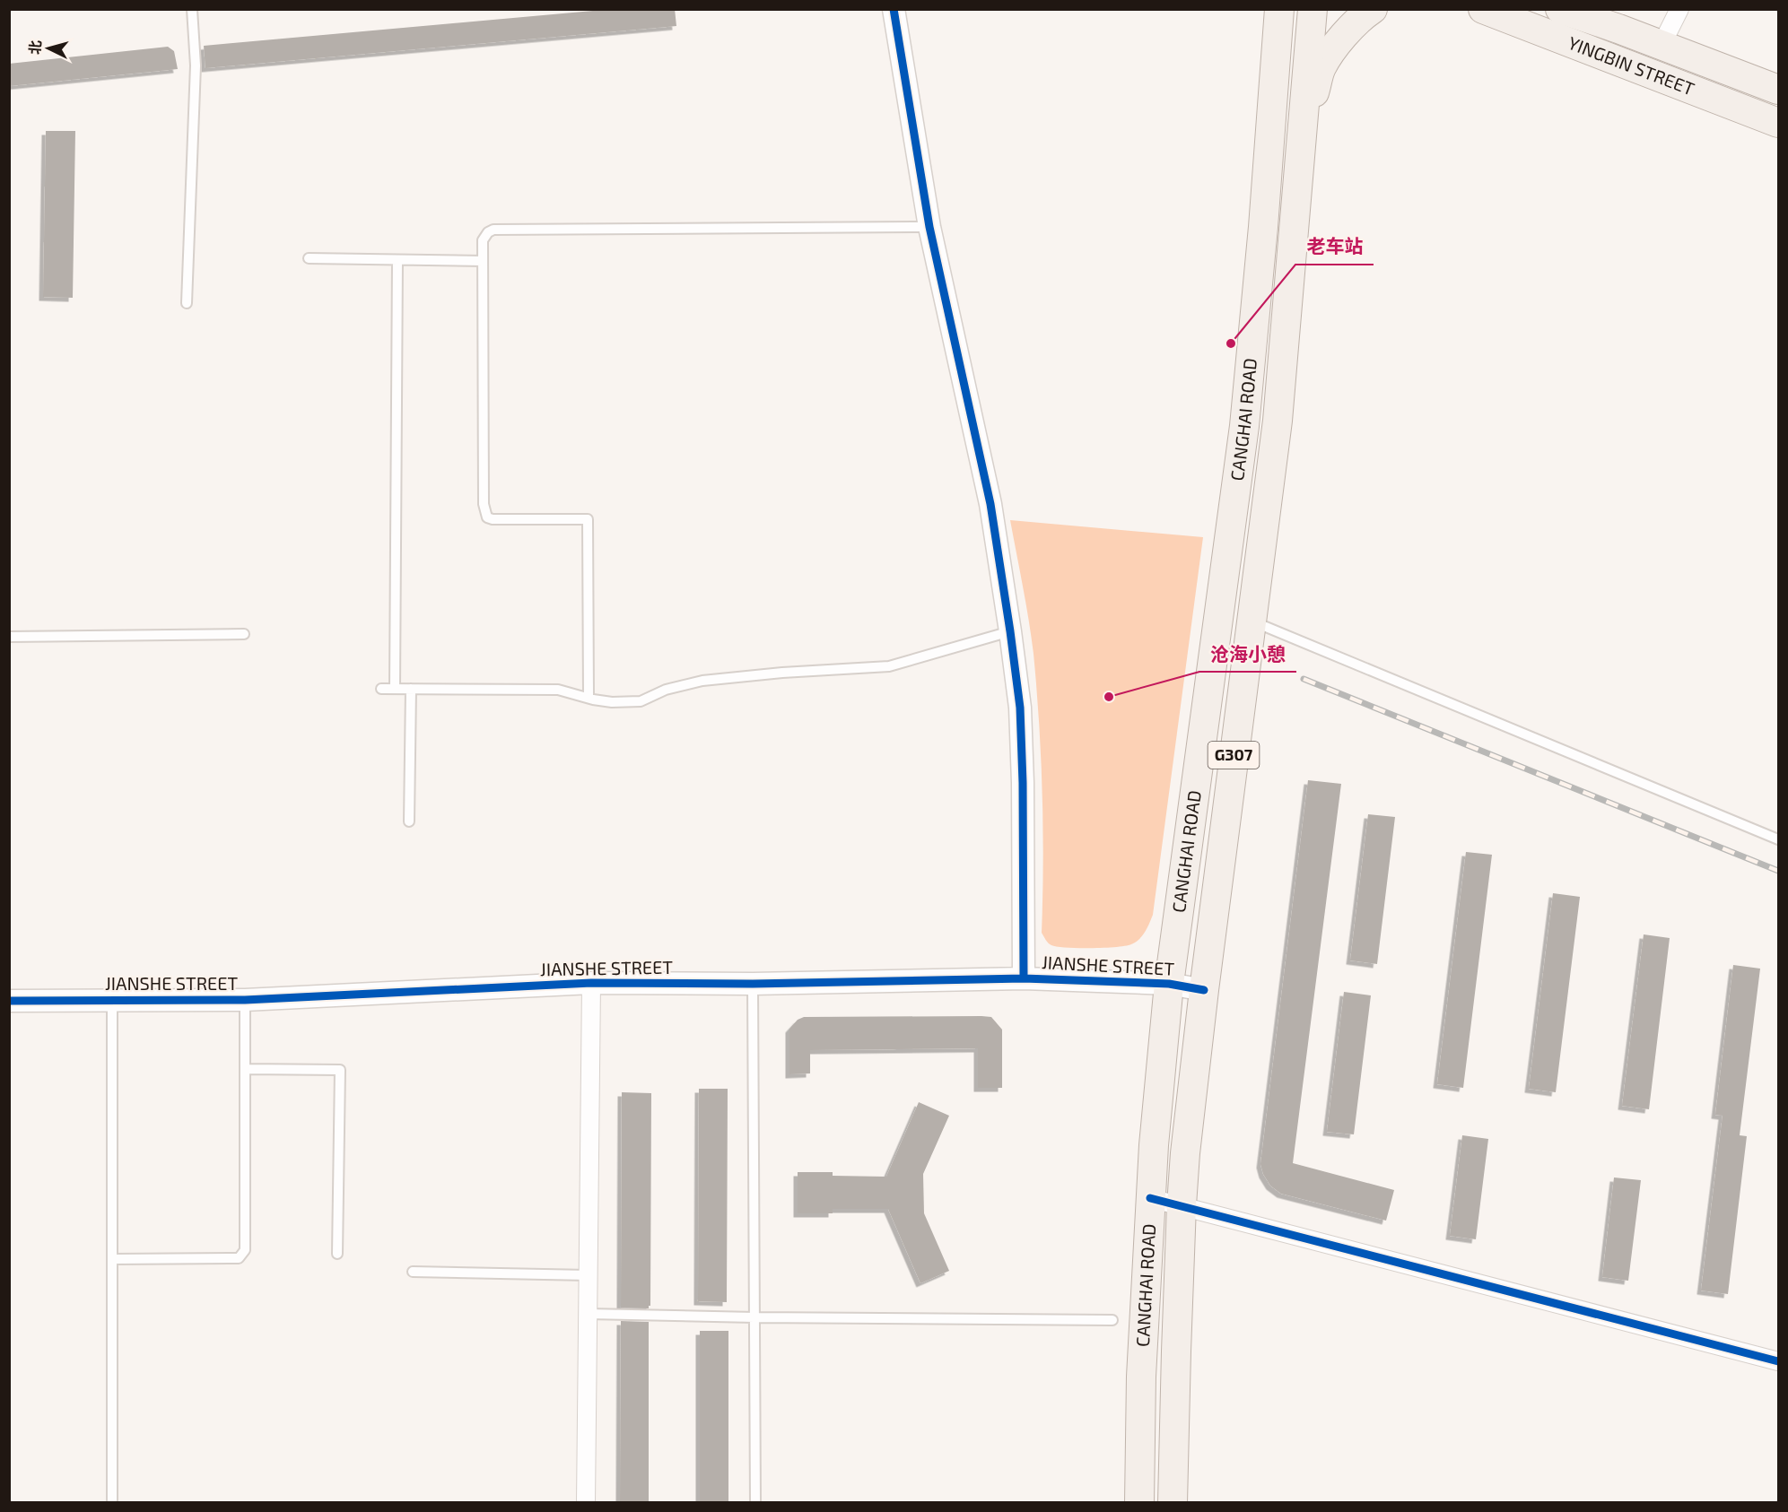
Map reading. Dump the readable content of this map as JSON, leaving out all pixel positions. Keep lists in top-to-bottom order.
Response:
{
  "streets": {
    "main road": ["YINGBIN STREET", "CANGHAI ROAD", "G307"],
    "street": ["JIANSHE STREET"]
  },
  "crossings": [
    ["CANGHAI ROAD", "JIANSHE STREET"]
  ],
  "places": ["老车站", "沧海小憩"],
  "north": "left"
}
